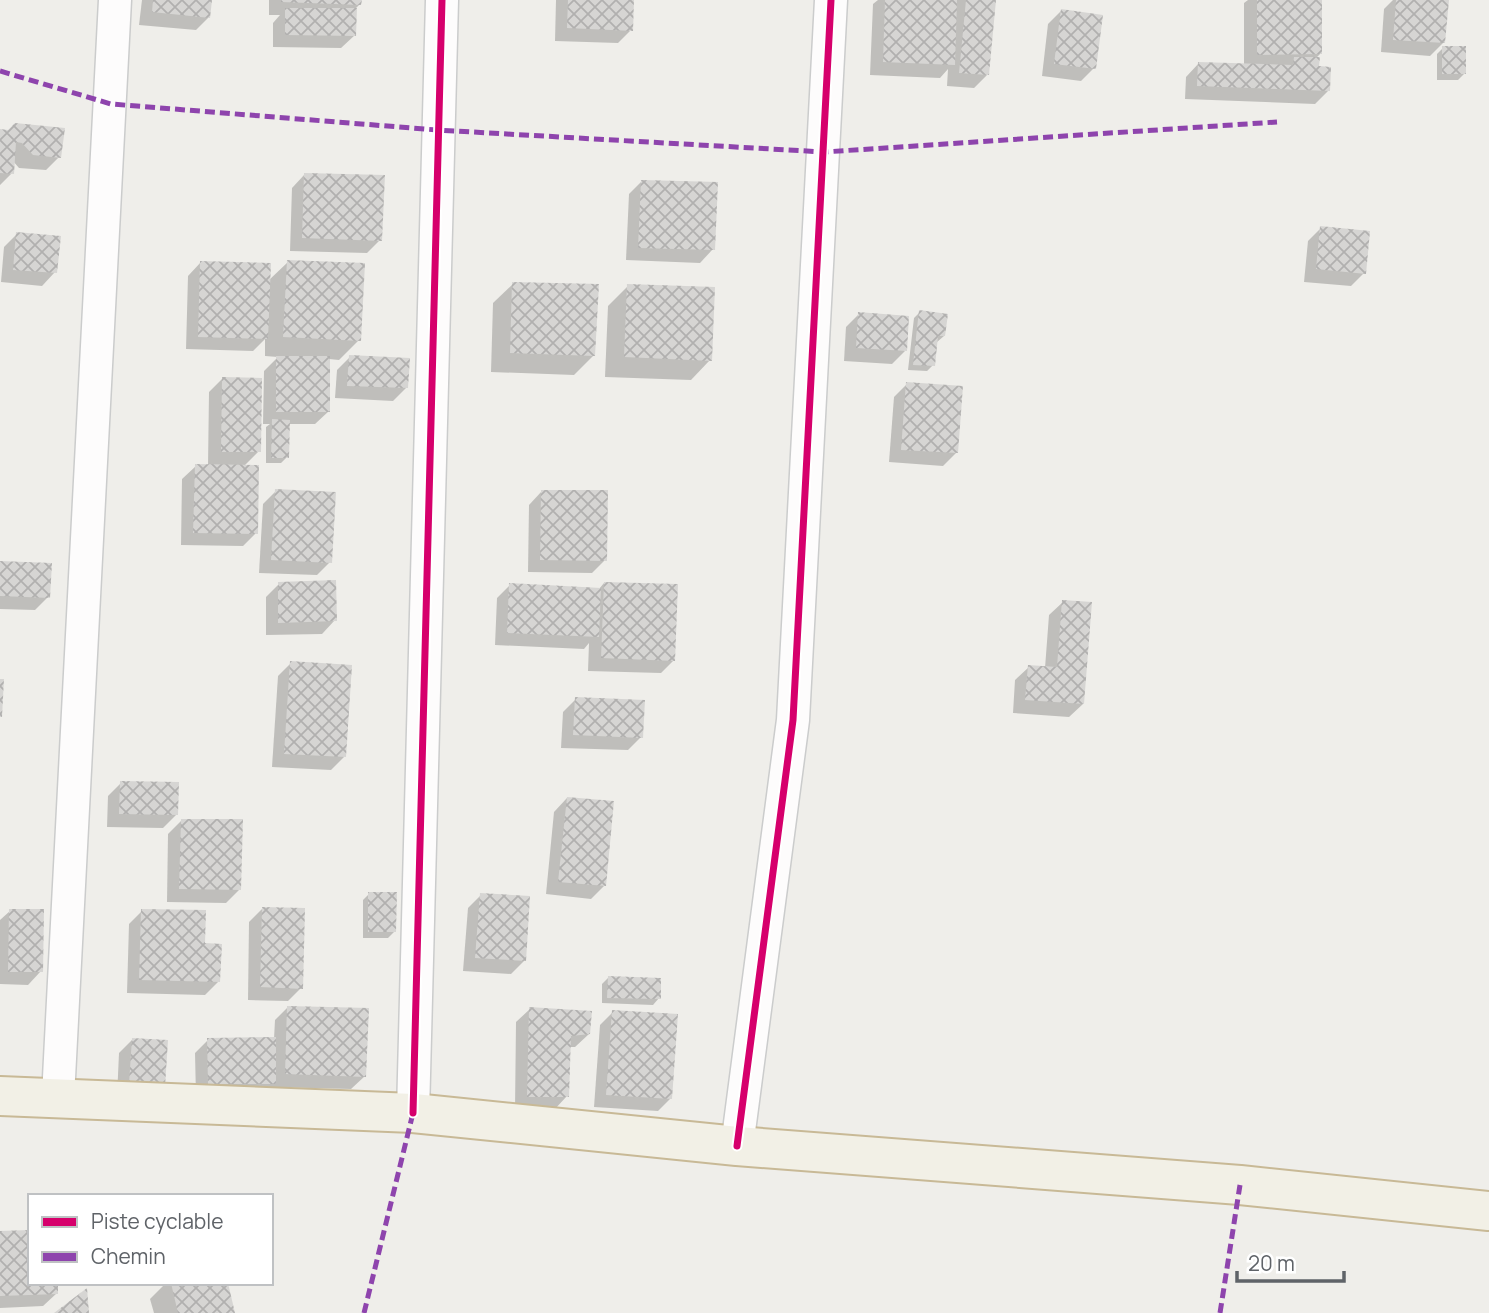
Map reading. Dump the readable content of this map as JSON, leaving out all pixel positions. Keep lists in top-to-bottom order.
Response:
{
  "legend": ["Piste cyclable", "Chemin"],
  "scale_bar": "20 m"
}
